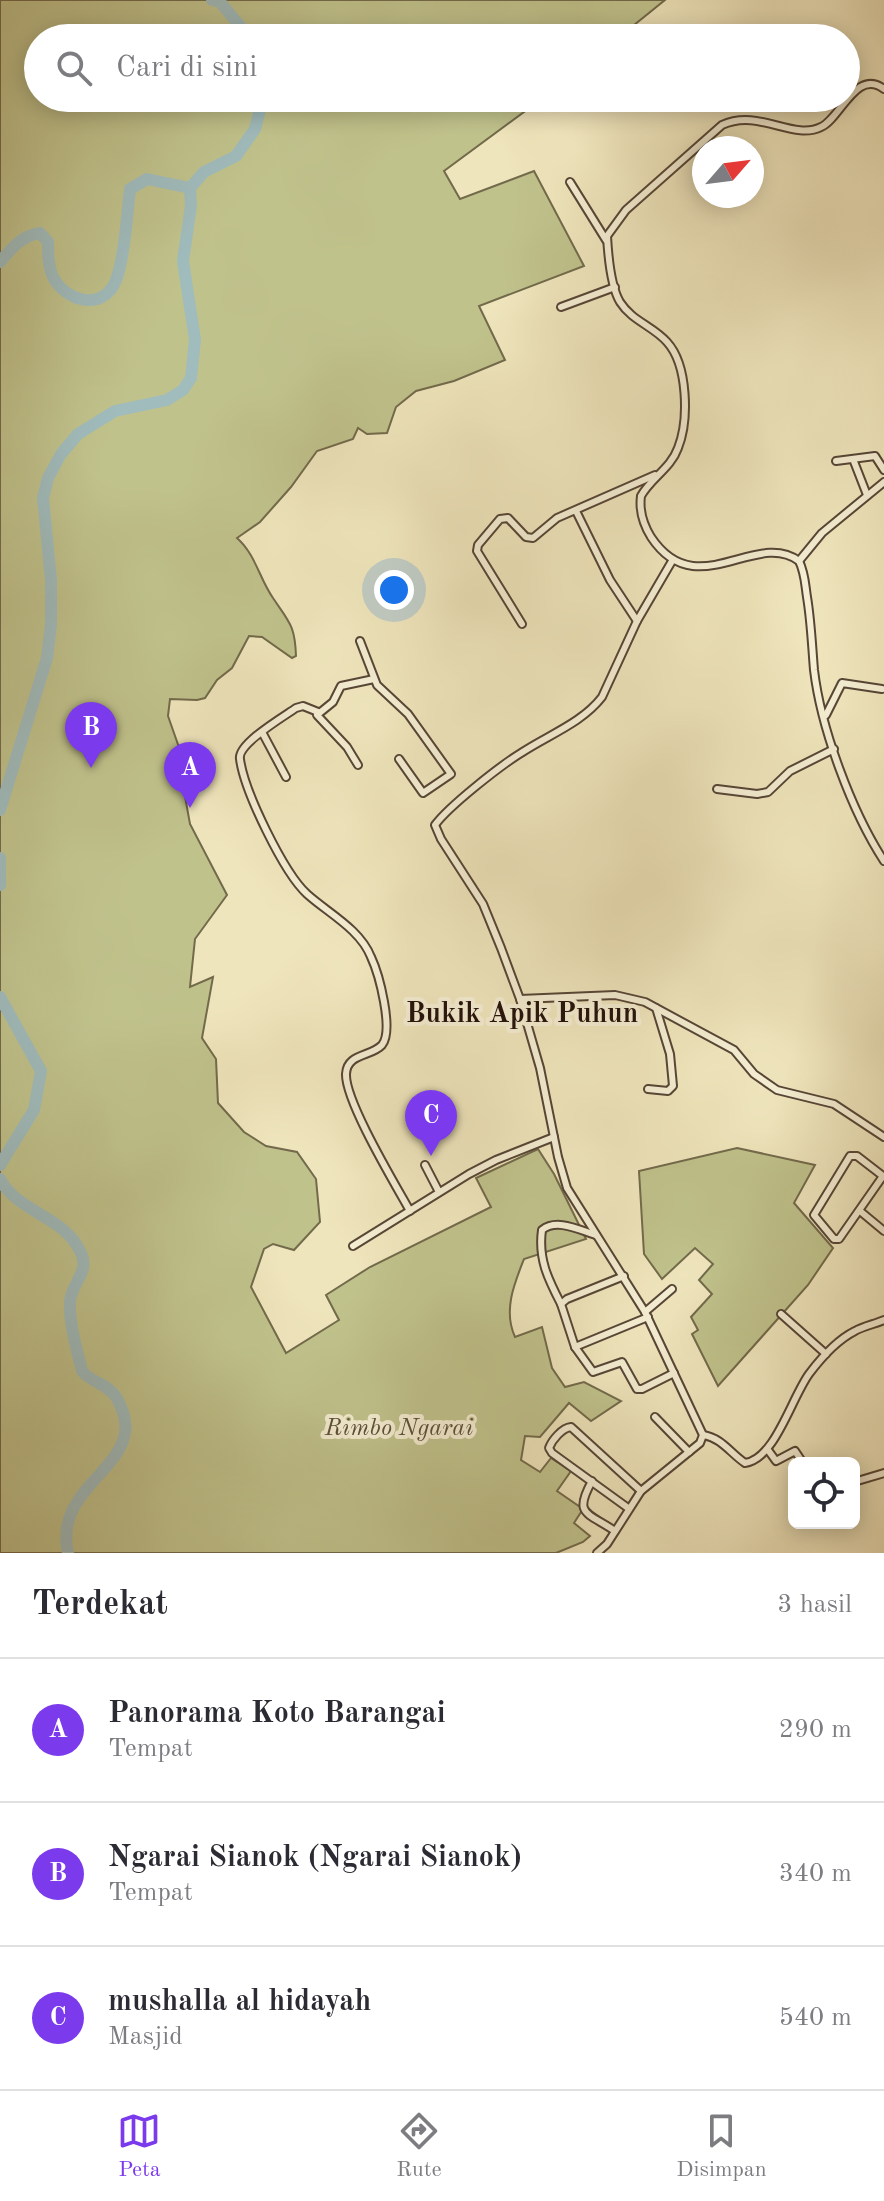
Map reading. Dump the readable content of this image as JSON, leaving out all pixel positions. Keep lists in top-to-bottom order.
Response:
{
  "districts": ["Bukik Apik Puhun"],
  "parks": ["Rimbo Ngarai"],
  "north": "top right",
  "page": {
    "search": "Cari di sini",
    "pins": ["B", "A", "C"],
    "heading": ["Terdekat", "3 hasil"],
    "list": [
      {
        "mark": "A",
        "name": "Panorama Koto Barangai",
        "note": "Tempat",
        "value": "290 m"
      },
      {
        "mark": "B",
        "name": "Ngarai Sianok (Ngarai Sianok)",
        "note": "Tempat",
        "value": "340 m"
      },
      {
        "mark": "C",
        "name": "mushalla al hidayah",
        "note": "Masjid",
        "value": "540 m"
      }
    ],
    "nav": ["Peta", "Rute", "Disimpan"]
  }
}
